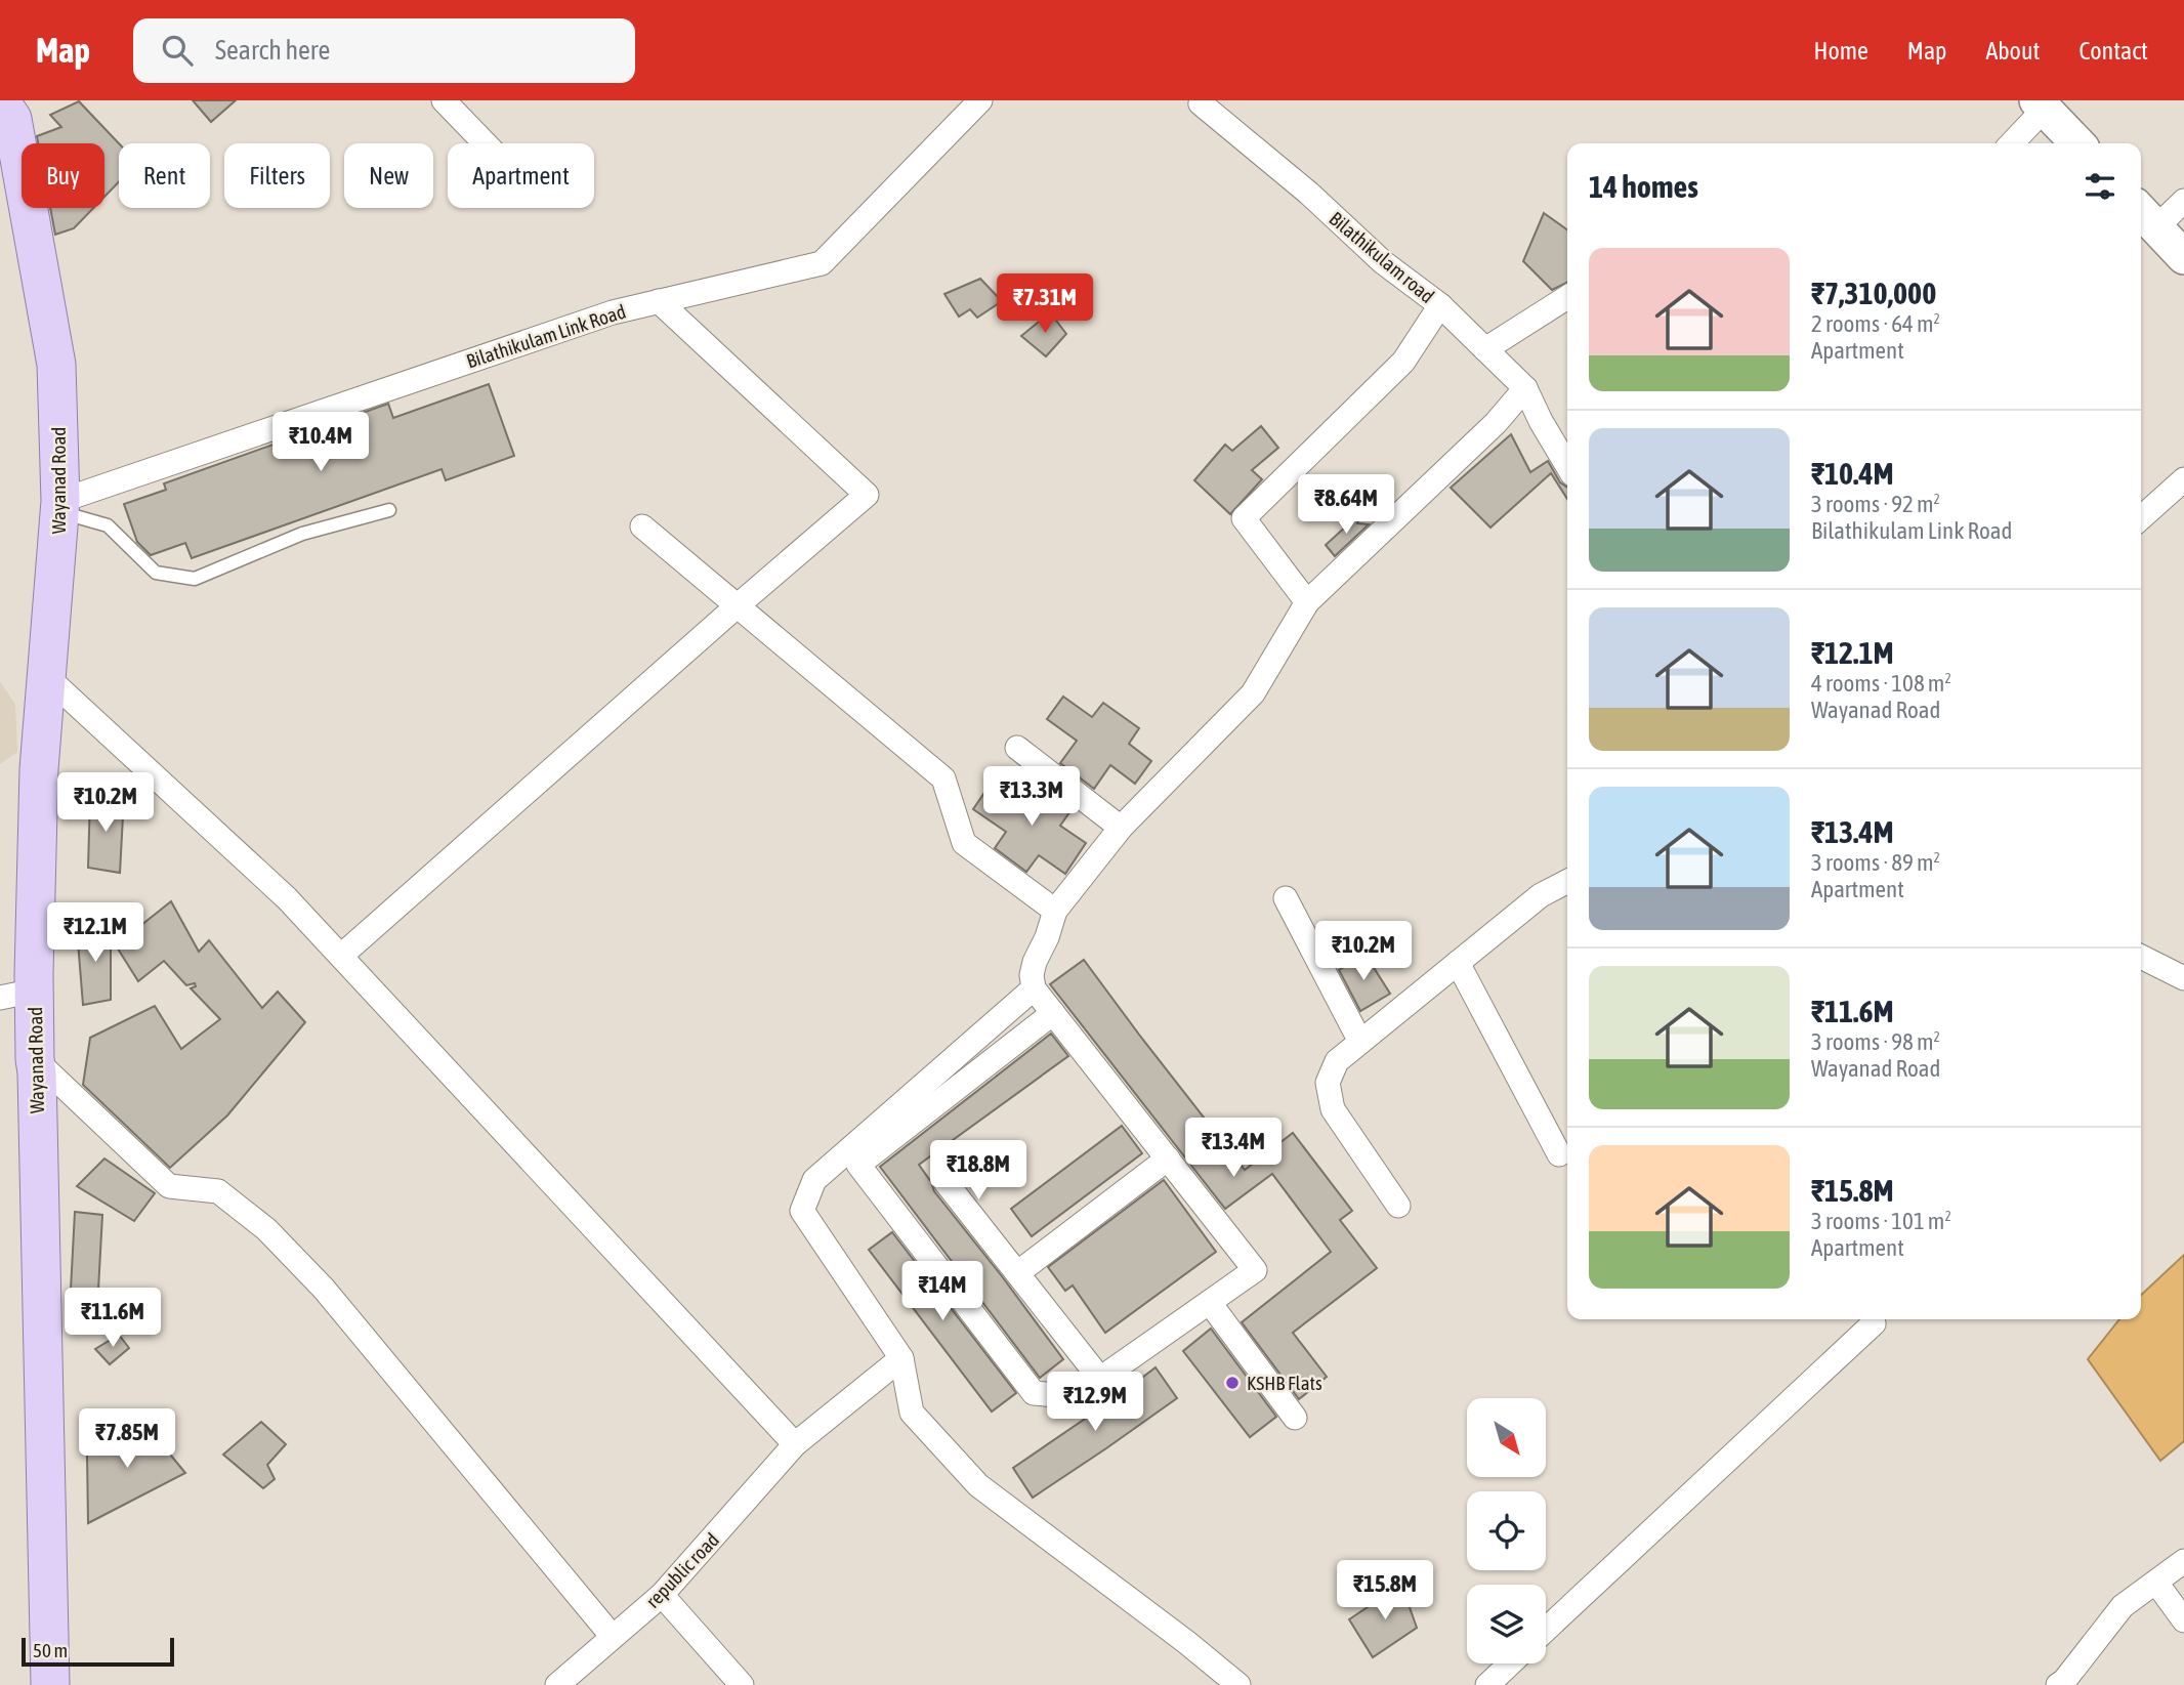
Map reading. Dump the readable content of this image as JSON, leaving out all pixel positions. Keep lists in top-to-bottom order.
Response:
{
  "streets": {
    "main road": ["Wayanad Road"],
    "street": ["Bilathikulam road", "Bilathikulam Link Road", "republic road"]
  },
  "crossings": [
    ["Bilathikulam Link Road", "Wayanad Road"]
  ],
  "places": ["KSHB Flats"],
  "scale_bar": "50 m",
  "north": "bottom right",
  "page": {
    "header": "Map",
    "search": "Search here",
    "nav": [
      "Home",
      "Map",
      "About",
      "Contact"
    ],
    "chip": [
      "Buy",
      "Rent",
      "Filters",
      "New",
      "Apartment"
    ],
    "heading": "14 homes",
    "list": [
      {
        "name": "₹7,310,000",
        "note": "2 rooms · 64 m² · Apartment"
      },
      {
        "name": "₹10.4M",
        "note": "3 rooms · 92 m² · Bilathikulam Link Road"
      },
      {
        "name": "₹12.1M",
        "note": "4 rooms · 108 m² · Wayanad Road"
      },
      {
        "name": "₹13.4M",
        "note": "3 rooms · 89 m² · Apartment"
      },
      {
        "name": "₹11.6M",
        "note": "3 rooms · 98 m² · Wayanad Road"
      },
      {
        "name": "₹15.8M",
        "note": "3 rooms · 101 m² · Apartment"
      }
    ],
    "price": [
      "₹7.31M",
      "₹10.4M",
      "₹8.64M",
      "₹13.3M",
      "₹10.2M",
      "₹12.1M",
      "₹10.2M",
      "₹13.4M",
      "₹18.8M",
      "₹14M",
      "₹11.6M",
      "₹12.9M",
      "₹7.85M",
      "₹15.8M"
    ],
    "scale": "50 m"
  }
}
